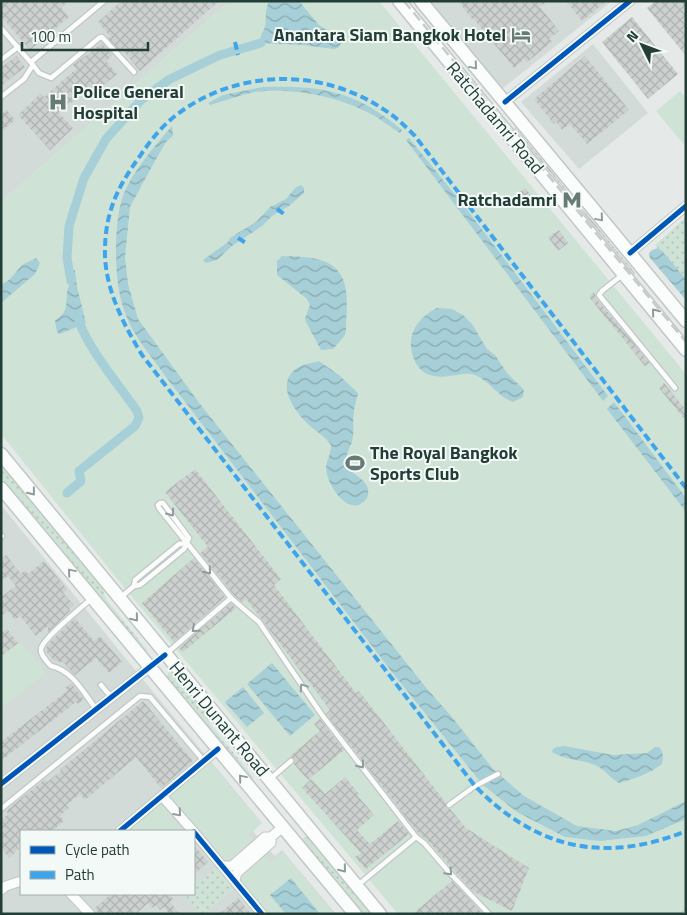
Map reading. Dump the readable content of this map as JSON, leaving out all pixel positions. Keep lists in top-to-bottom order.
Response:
{
  "streets": {
    "main road": ["Ratchadamri Road", "Henri Dunant Road"]
  },
  "places": {
    "hotel": ["Anantara Siam Bangkok Hotel"],
    "hospital": ["Police General Hospital"],
    "metro station": ["Ratchadamri"],
    "sports": ["The Royal Bangkok Sports Club"]
  },
  "legend": ["Cycle path", "Path"],
  "scale_bar": "100 m",
  "north": "top left"
}
